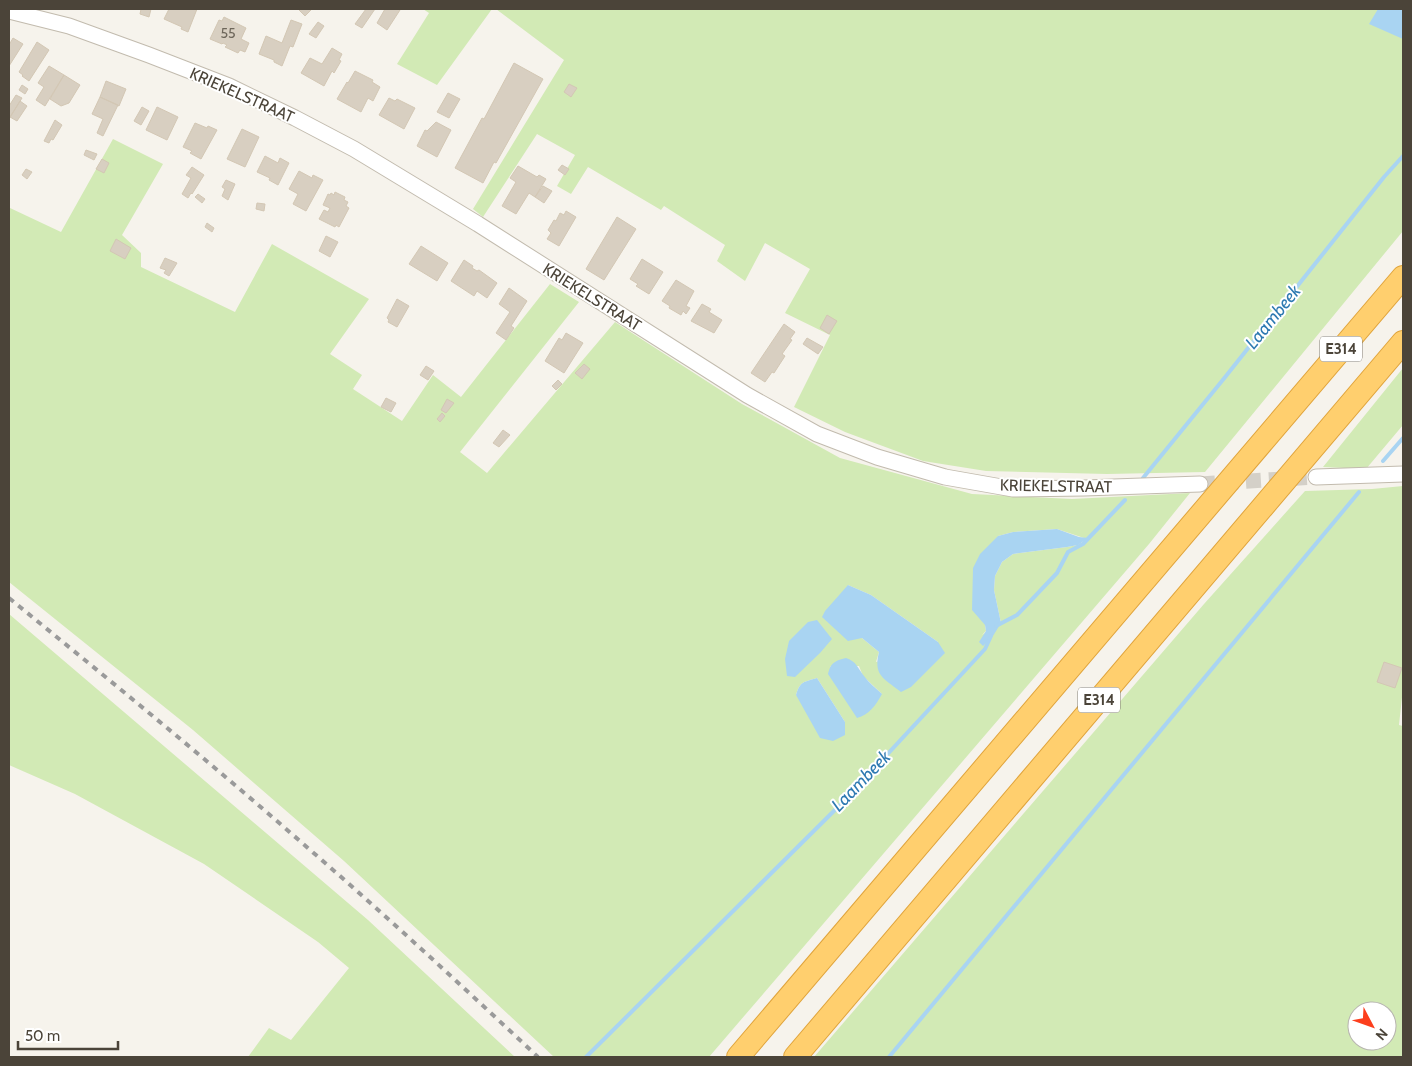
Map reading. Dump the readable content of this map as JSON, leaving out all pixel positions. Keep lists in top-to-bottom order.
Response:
{
  "streets": {
    "highway": ["E314"],
    "street": ["KRIEKELSTRAAT"]
  },
  "water": ["Laambeek"],
  "house_numbers": ["55"],
  "scale_bar": "50 m",
  "north": "bottom right"
}
